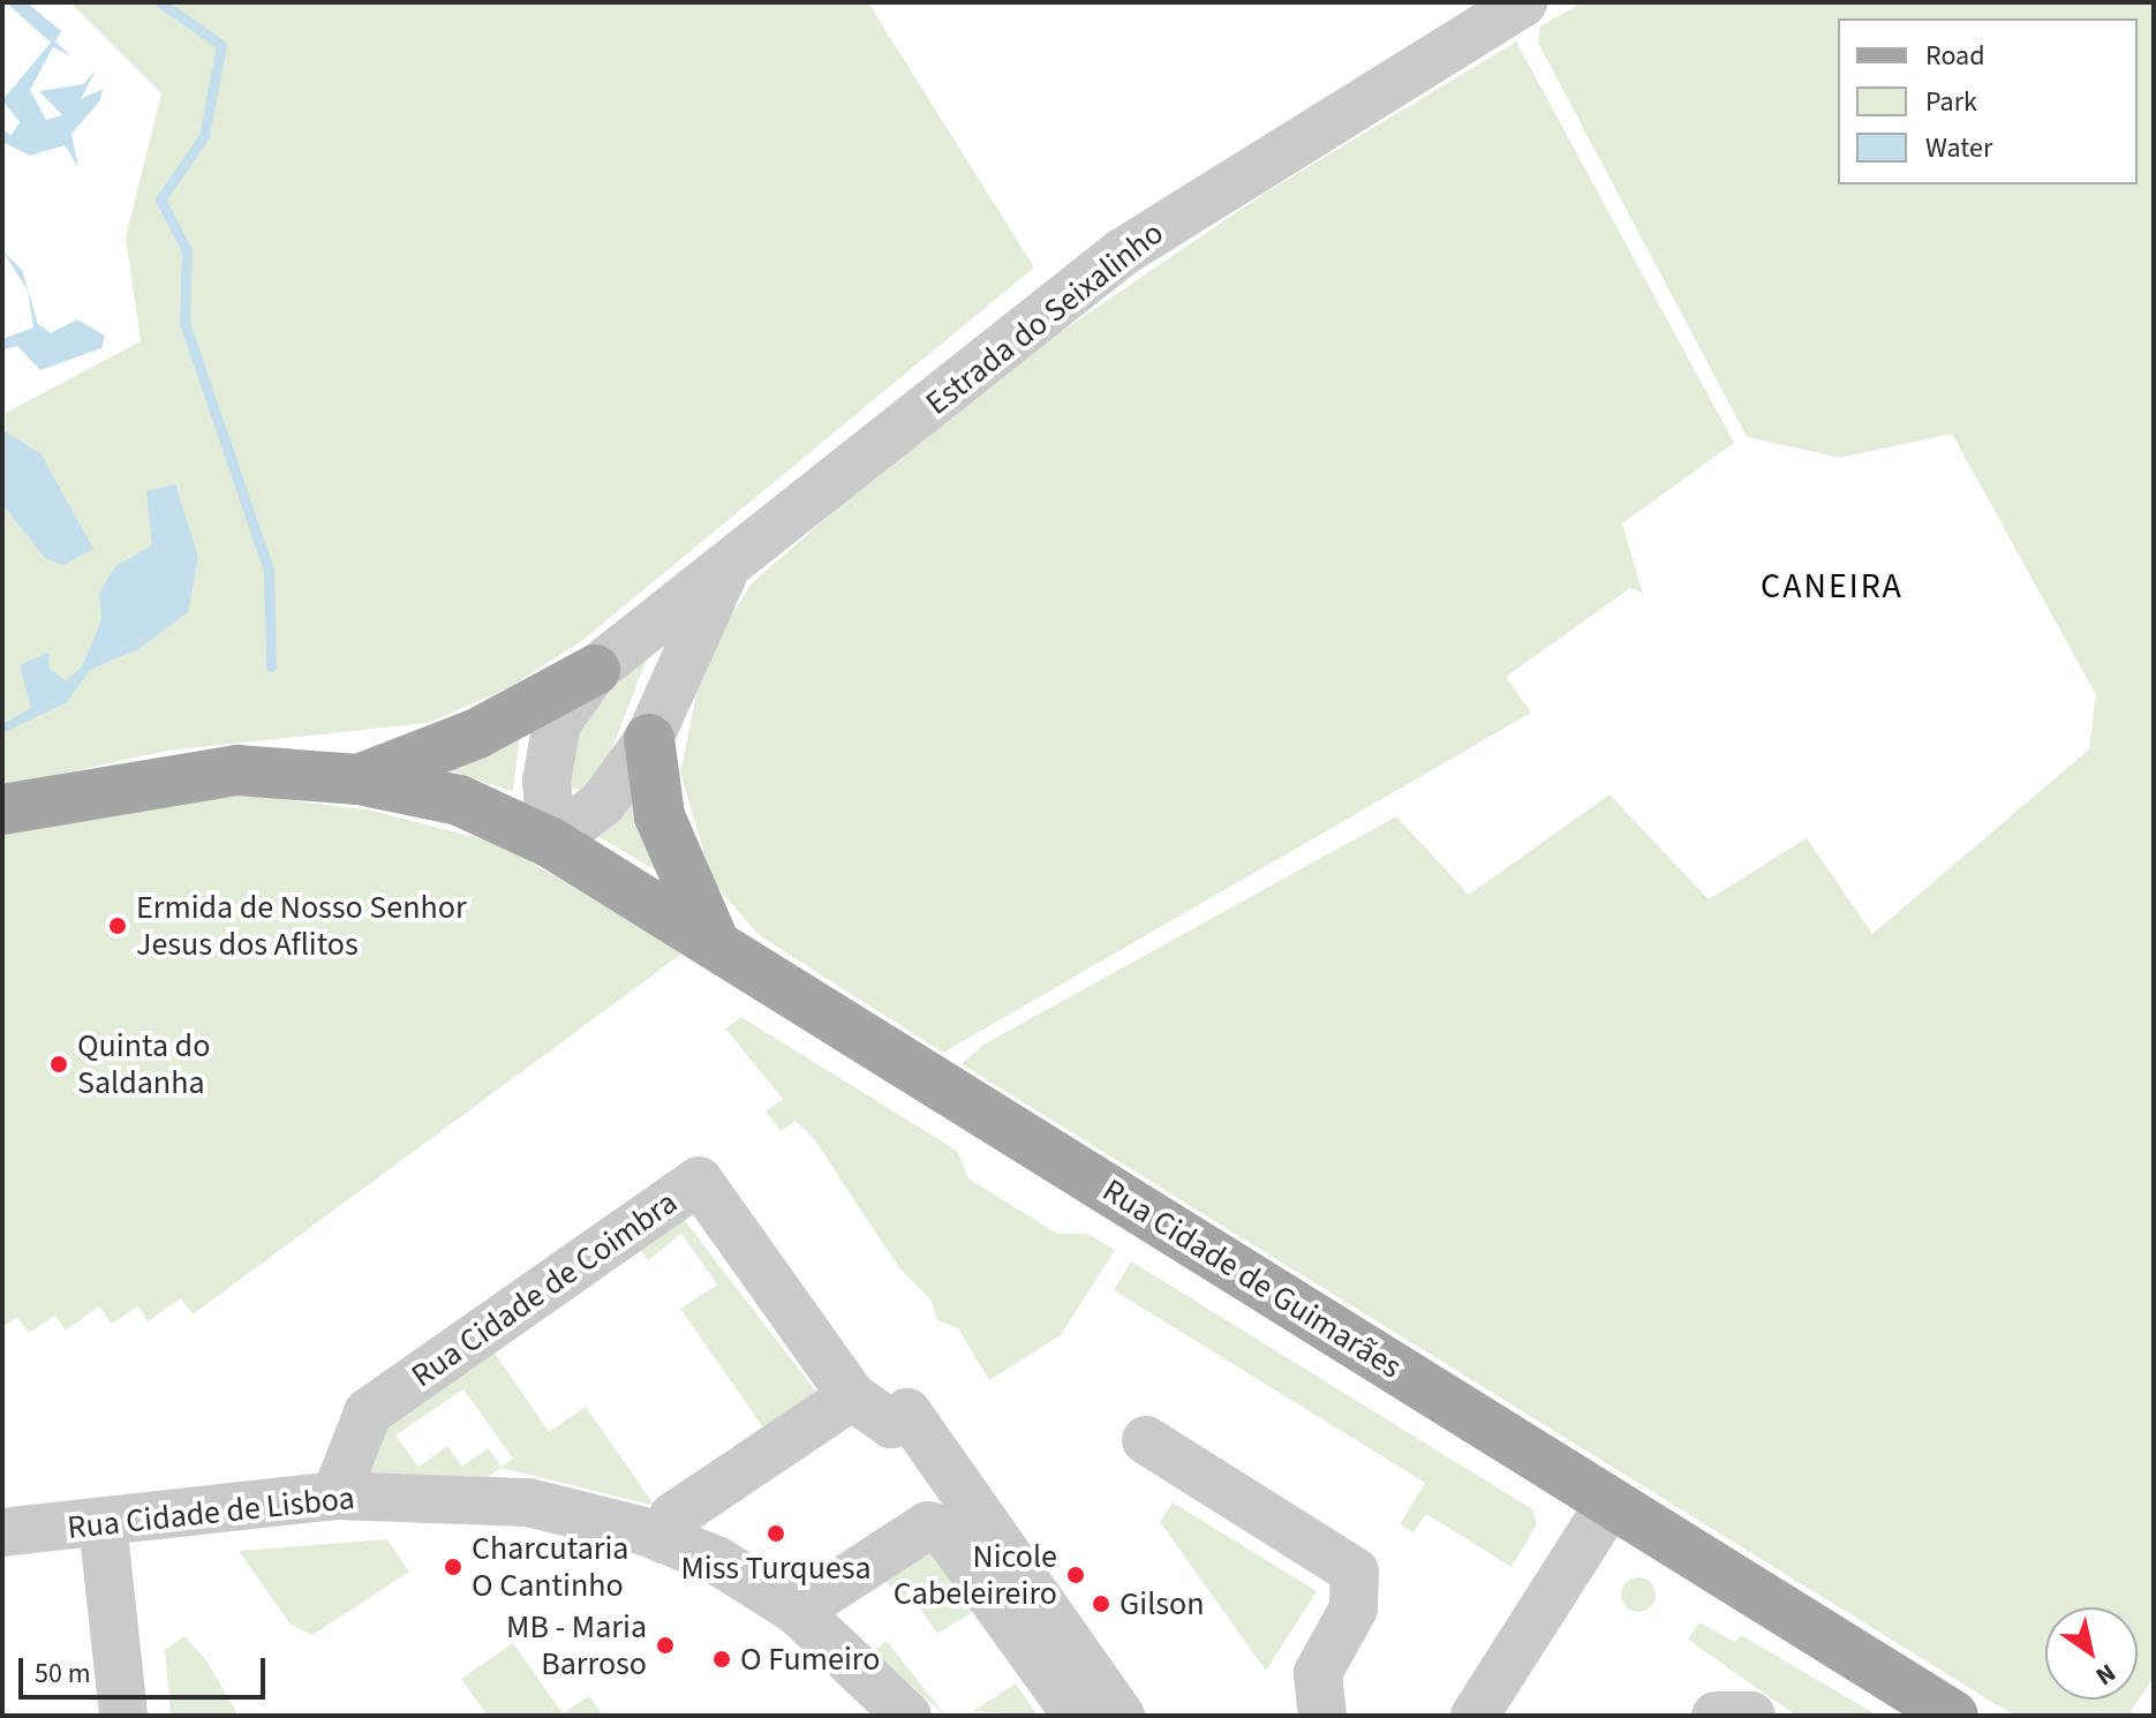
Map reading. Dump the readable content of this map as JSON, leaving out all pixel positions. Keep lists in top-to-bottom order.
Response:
{
  "streets": {
    "main road": ["Rua Cidade de Guimarães"],
    "street": ["Estrada do Seixalinho", "Rua Cidade de Coimbra", "Rua Cidade de Lisboa"]
  },
  "crossings": [
    ["Estrada do Seixalinho", "Rua Cidade de Guimarães"],
    ["Rua Cidade de Coimbra", "Rua Cidade de Lisboa"]
  ],
  "districts": ["CANEIRA"],
  "places": [
    "Ermida de Nosso Senhor Jesus dos Aflitos",
    "Quinta do Saldanha",
    "Miss Turquesa",
    "Charcutaria O Cantinho",
    "Nicole Cabeleireiro",
    "Gilson",
    "MB - Maria Barroso",
    "O Fumeiro"
  ],
  "legend": ["Road", "Park", "Water"],
  "scale_bar": "50 m",
  "north": "bottom right"
}
